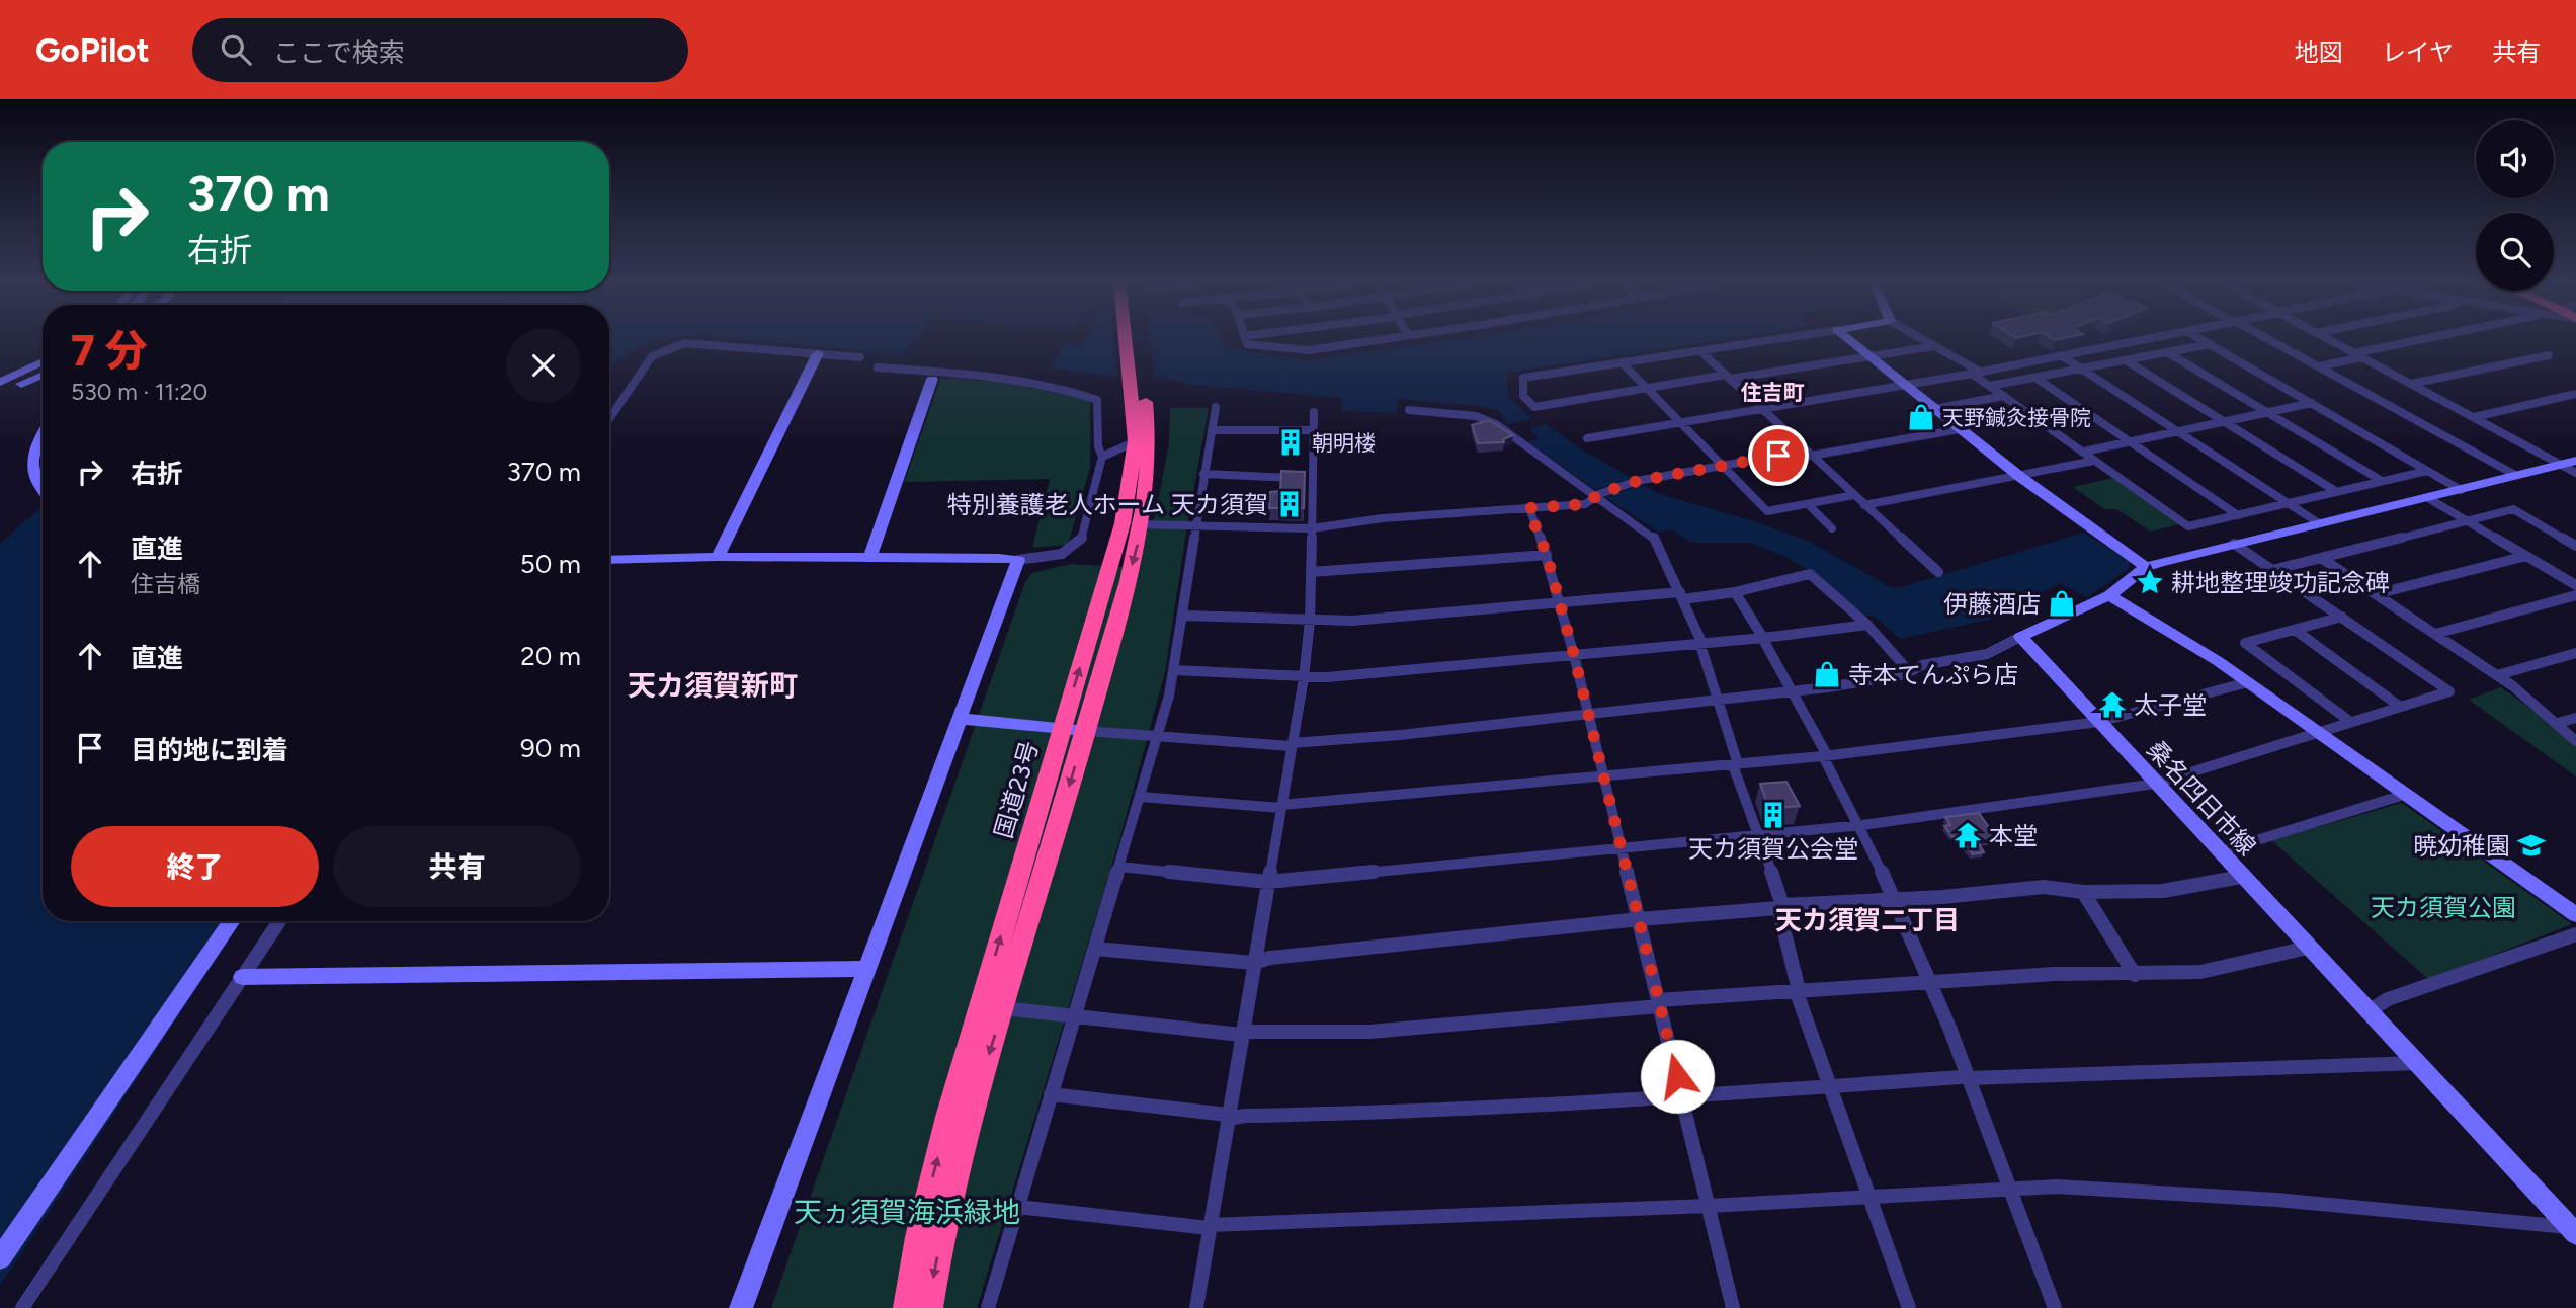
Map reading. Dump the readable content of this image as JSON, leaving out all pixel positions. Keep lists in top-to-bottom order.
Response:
{
  "streets": {
    "highway": ["国道23号"],
    "street": ["桑名四日市線"]
  },
  "districts": ["住吉町", "天カ須賀新町", "天カ須賀二丁目"],
  "parks": ["天カ須賀公園", "天ヵ須賀海浜緑地"],
  "places": {
    "shop": ["天野鍼灸接骨院", "伊藤酒店", "寺本てんぷら店"],
    "building": ["朝明楼", "特別養護老人ホーム 天カ須賀", "天カ須賀公会堂"],
    "place": ["耕地整理竣功記念碑"],
    "temple": ["太子堂", "本堂"],
    "school or university": ["暁幼稚園"]
  },
  "page": {
    "header": "GoPilot",
    "search": "ここで検索",
    "nav": ["地図", "レイヤ", "共有"],
    "turn": ["370 m", "右折"],
    "heading": ["7 分", "530 m · 11:20"],
    "list": [
      {
        "name": "右折",
        "value": "370 m"
      },
      {
        "name": "直進",
        "note": "住吉橋",
        "value": "50 m"
      },
      {
        "name": "直進",
        "value": "20 m"
      },
      {
        "name": "目的地に到着",
        "value": "90 m"
      }
    ],
    "buttons": ["終了", "共有"]
  }
}
